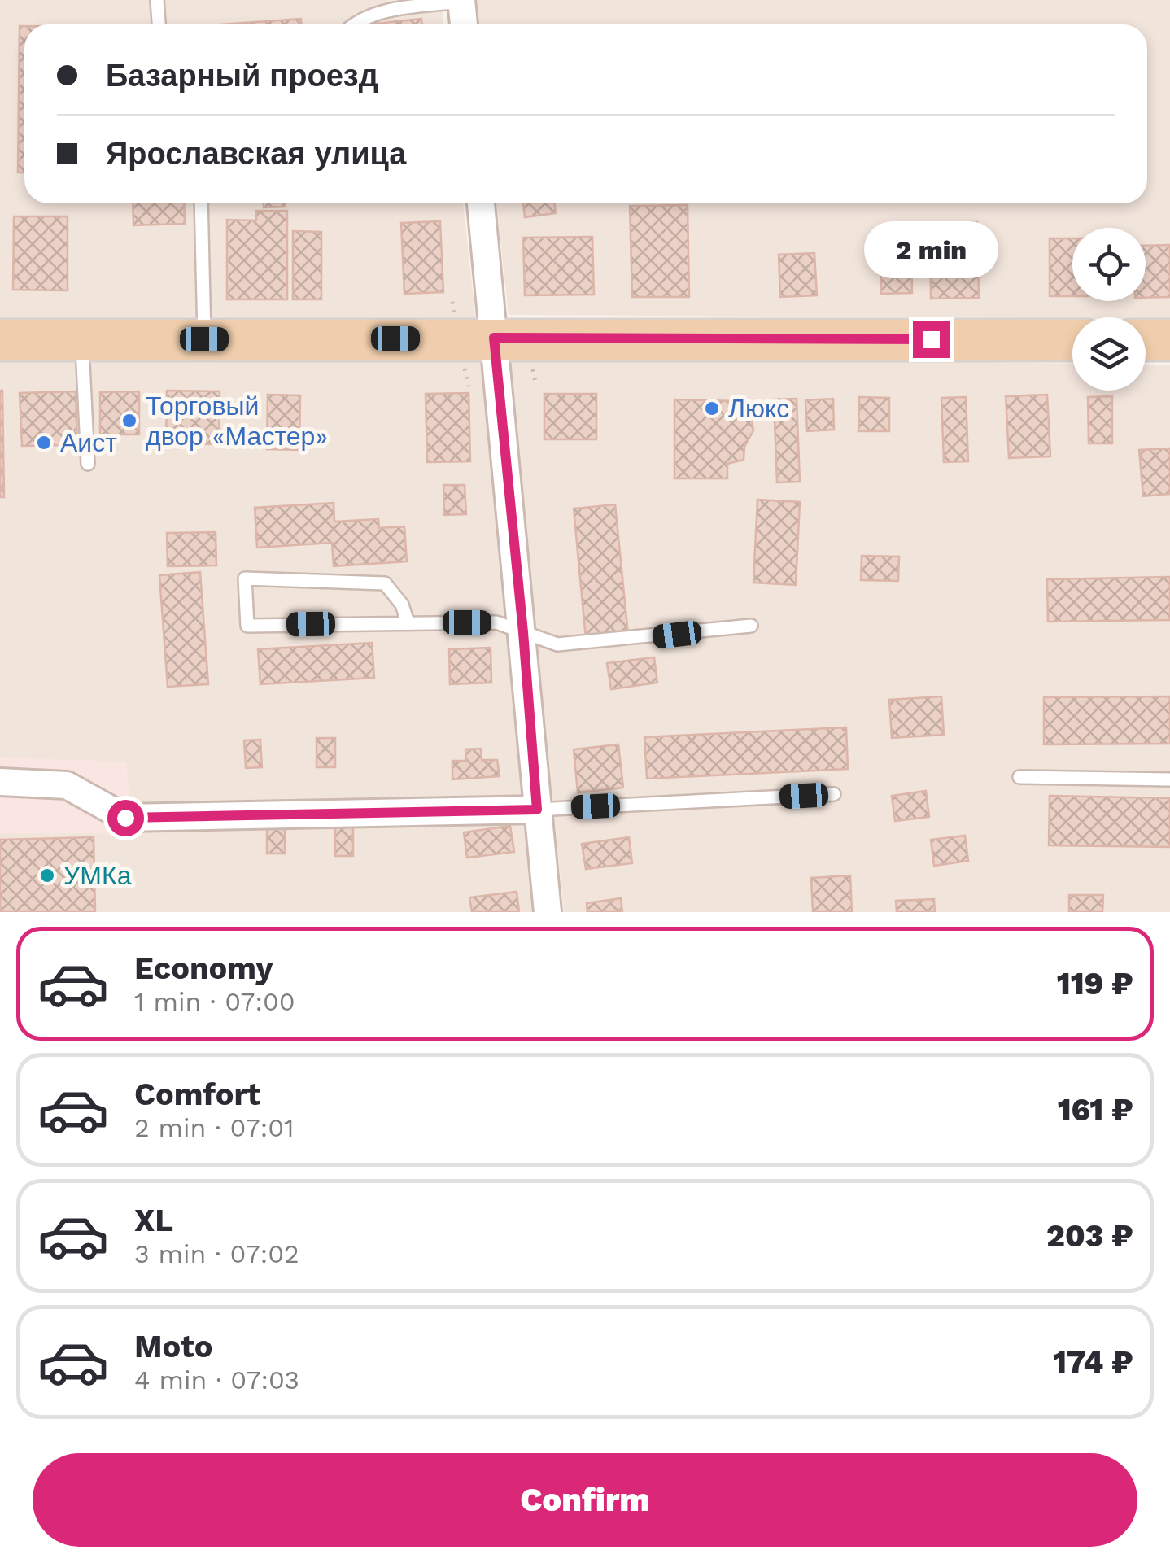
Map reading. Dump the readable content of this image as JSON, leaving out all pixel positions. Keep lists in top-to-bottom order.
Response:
{
  "places": [
    "Люкс",
    "Торговый двор «Мастер»",
    "Аист",
    "УМКа"
  ],
  "page": {
    "banner": ["Базарный проезд", "Ярославская улица"],
    "bubble": "2 min",
    "list": [
      {
        "name": "Economy",
        "note": "1 min · 07:00",
        "value": "119 ₽"
      },
      {
        "name": "Comfort",
        "note": "2 min · 07:01",
        "value": "161 ₽"
      },
      {
        "name": "XL",
        "note": "3 min · 07:02",
        "value": "203 ₽"
      },
      {
        "name": "Moto",
        "note": "4 min · 07:03",
        "value": "174 ₽"
      }
    ],
    "buttons": "Confirm"
  }
}
